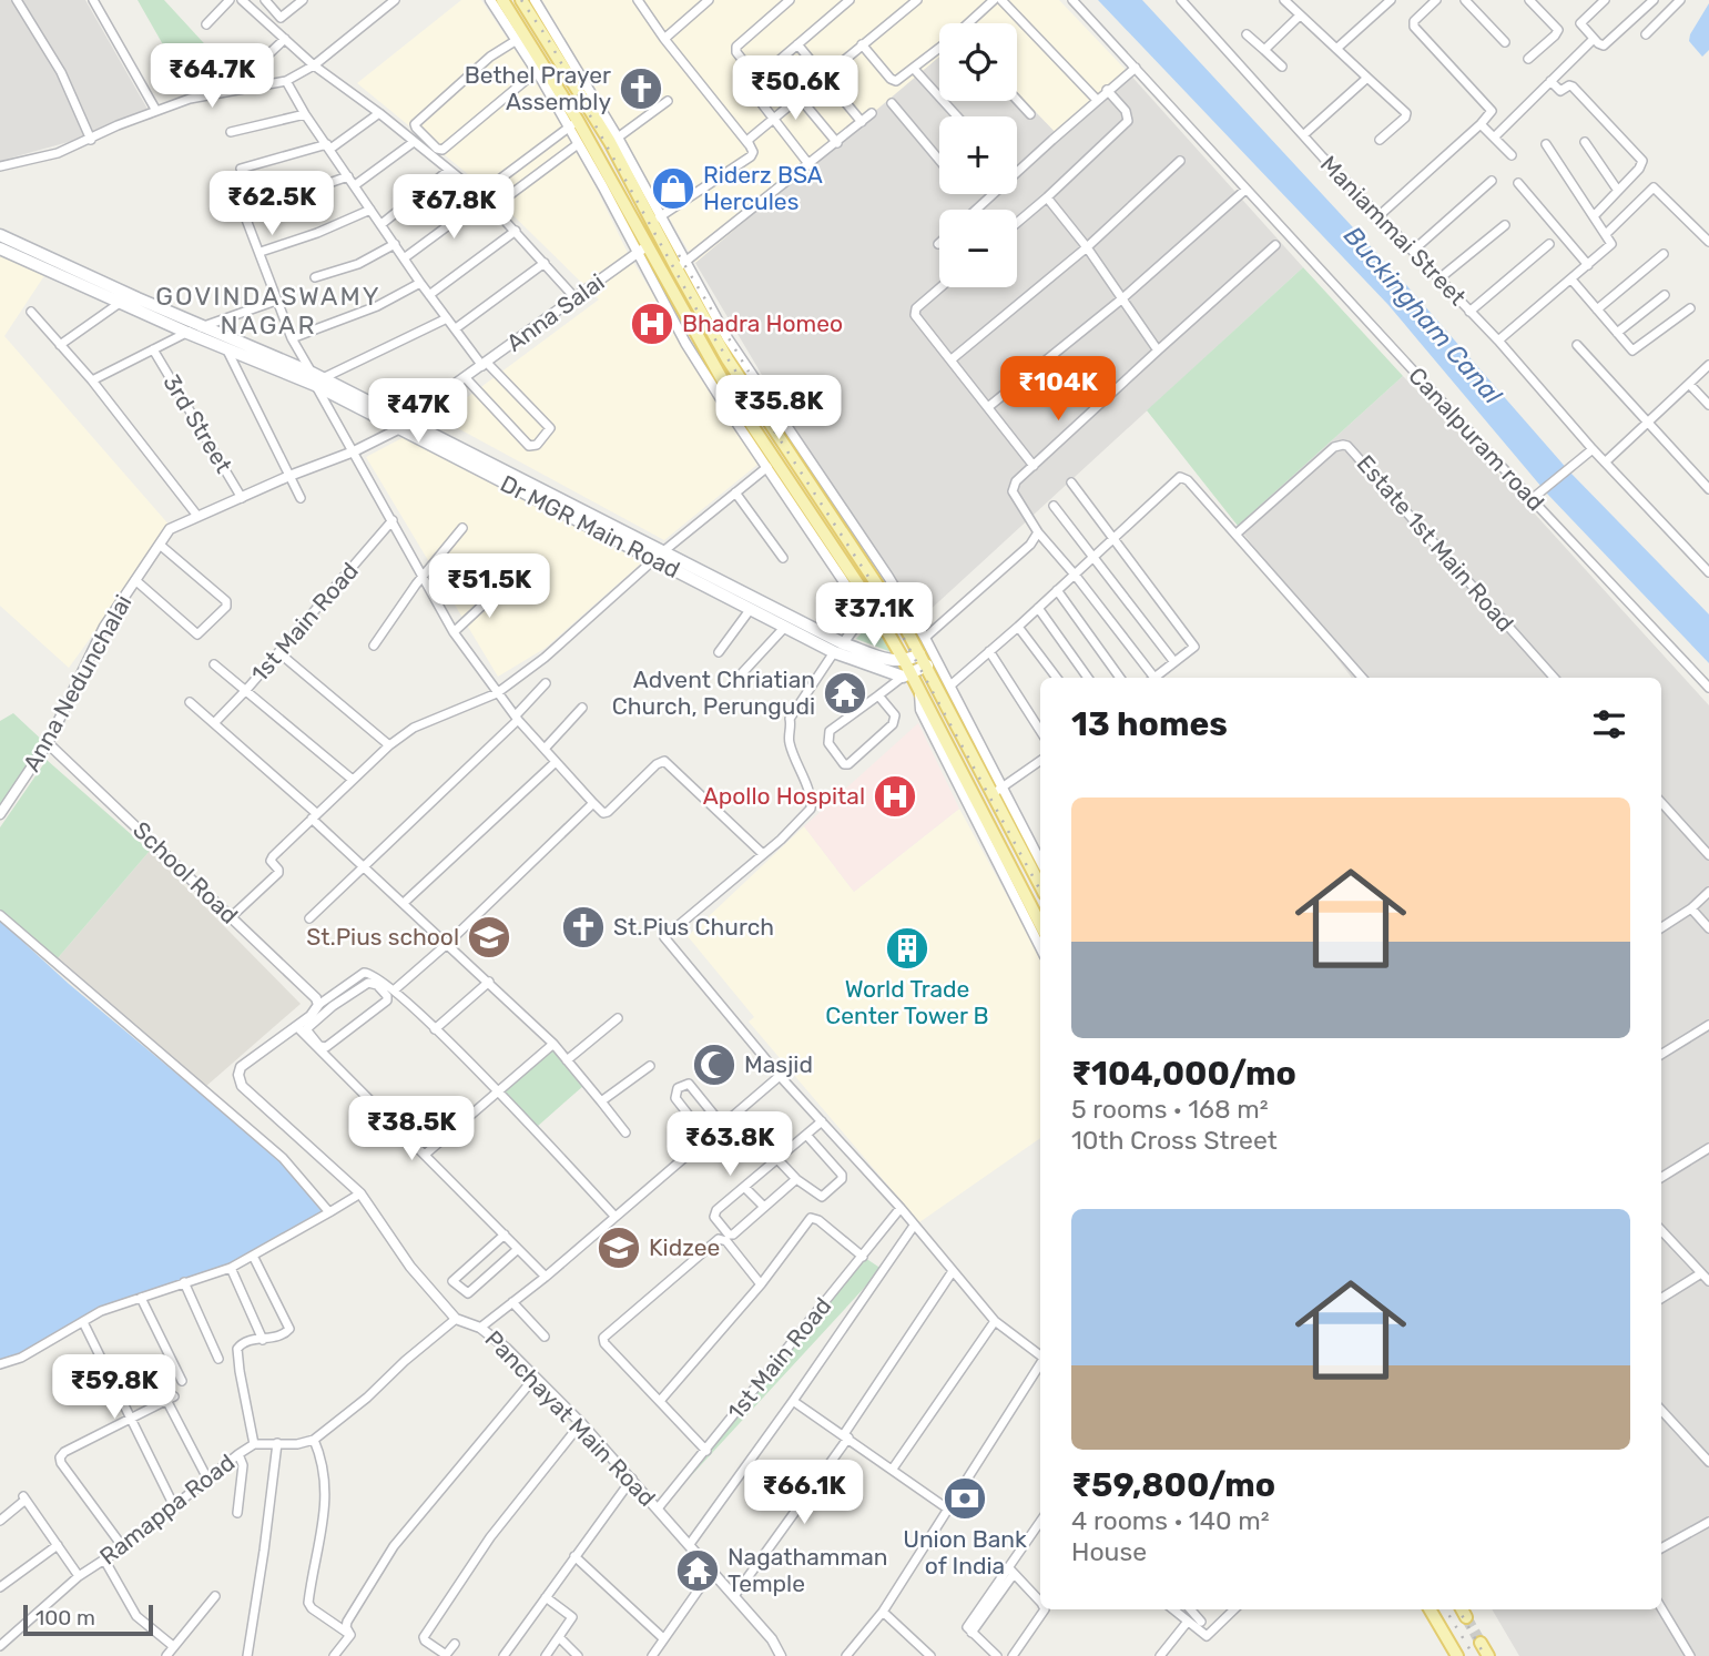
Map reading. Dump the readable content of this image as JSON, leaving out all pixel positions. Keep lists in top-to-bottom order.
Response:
{
  "streets": {
    "main road": ["Dr MGR Main Road"],
    "street": [
      "Maniammai Street",
      "Anna Salai",
      "3rd Street",
      "Canalpuram road",
      "Estate 1st Main Road",
      "1st Main Road",
      "Anna Nedunchalai",
      "School Road",
      "Panchayat Main Road",
      "Ramappa Road"
    ]
  },
  "crossings": [
    ["Anna Salai", "Dr MGR Main Road"],
    ["Anna Salai", "Anna Nedunchalai"],
    ["3rd Street", "Anna Nedunchalai"],
    ["Dr MGR Main Road", "Anna Nedunchalai"],
    ["1st Main Road", "Panchayat Main Road"],
    ["Anna Nedunchalai", "School Road"],
    ["School Road", "Panchayat Main Road"]
  ],
  "districts": ["GOVINDASWAMY NAGAR"],
  "water": ["Buckingham Canal"],
  "places": {
    "church": ["Bethel Prayer Assembly", "St.Pius Church"],
    "shop": ["Riderz BSA Hercules"],
    "hospital": ["Bhadra Homeo", "Apollo Hospital"],
    "temple": ["Advent Chriatian Church, Perungudi", "Nagathamman Temple"],
    "school or university": ["St.Pius school", "Kidzee"],
    "building": ["World Trade Center Tower B"],
    "mosque": ["Masjid"],
    "bank": ["Union Bank of India"]
  },
  "scale_bar": "100 m",
  "page": {
    "map_buttons": ["+", "−"],
    "price": [
      "₹64.7K",
      "₹50.6K",
      "₹62.5K",
      "₹67.8K",
      "₹104K",
      "₹35.8K",
      "₹47K",
      "₹51.5K",
      "₹37.1K",
      "₹38.5K",
      "₹63.8K",
      "₹59.8K",
      "₹66.1K"
    ],
    "heading": "13 homes",
    "list": [
      {
        "name": "₹104,000/mo",
        "note": "5 rooms · 168 m² · 10th Cross Street"
      },
      {
        "name": "₹59,800/mo",
        "note": "4 rooms · 140 m² · House"
      }
    ],
    "scale": "100 m"
  }
}
